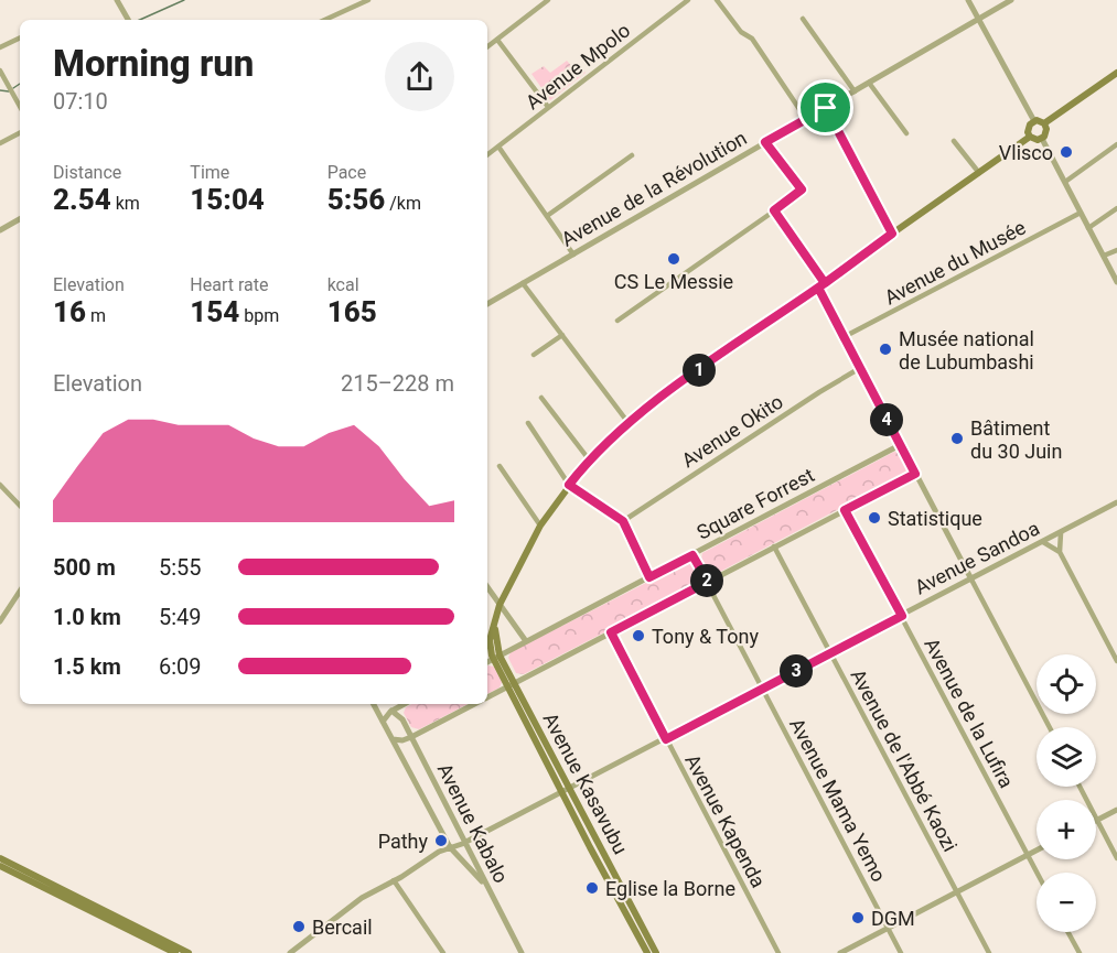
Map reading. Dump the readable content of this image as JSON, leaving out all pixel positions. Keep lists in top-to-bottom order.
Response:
{
  "streets": {
    "main road": ["Avenue Kasavubu"],
    "street": [
      "Avenue Mpolo",
      "Avenue de la Révolution",
      "Avenue du Musée",
      "Avenue Okito",
      "Square Forrest",
      "Avenue Sandoa",
      "Avenue de la Lufira",
      "Avenue de l'Abbé Kaozi",
      "Avenue Mama Yemo",
      "Avenue Kapenda",
      "Avenue Kabalo"
    ]
  },
  "crossings": [
    ["Square Forrest", "Avenue Kasavubu"],
    ["Square Forrest", "Avenue Mama Yemo"],
    ["Avenue Sandoa", "Avenue de la Lufira"],
    ["Avenue Sandoa", "Avenue de l'Abbé Kaozi"],
    ["Avenue Sandoa", "Avenue Kasavubu"],
    ["Avenue Sandoa", "Avenue Mama Yemo"],
    ["Avenue Sandoa", "Avenue Kapenda"],
    ["Avenue Sandoa", "Avenue Kabalo"]
  ],
  "places": [
    "Vlisco",
    "CS Le Messie",
    "Musée national de Lubumbashi",
    "Bâtiment du 30 Juin",
    "Statistique",
    "Tony & Tony",
    "Pathy",
    "Eglise la Borne",
    "DGM",
    "Bercail"
  ],
  "page": {
    "heading": ["Morning run", "07:10"],
    "stats": [
      ["Distance", "2.54 km"],
      ["Time", "15:04"],
      ["Pace", "5:56 /km"],
      ["Elevation", "16 m"],
      ["Heart rate", "154 bpm"],
      ["kcal", "165"]
    ],
    "pins": [
      "1",
      "4",
      "2",
      "3"
    ],
    "chart": ["Elevation", "215–228 m"],
    "list": [
      {
        "name": "500 m",
        "note": "5:55"
      },
      {
        "name": "1.0 km",
        "note": "5:49"
      },
      {
        "name": "1.5 km",
        "note": "6:09"
      }
    ],
    "map_buttons": ["+", "−"]
  }
}
